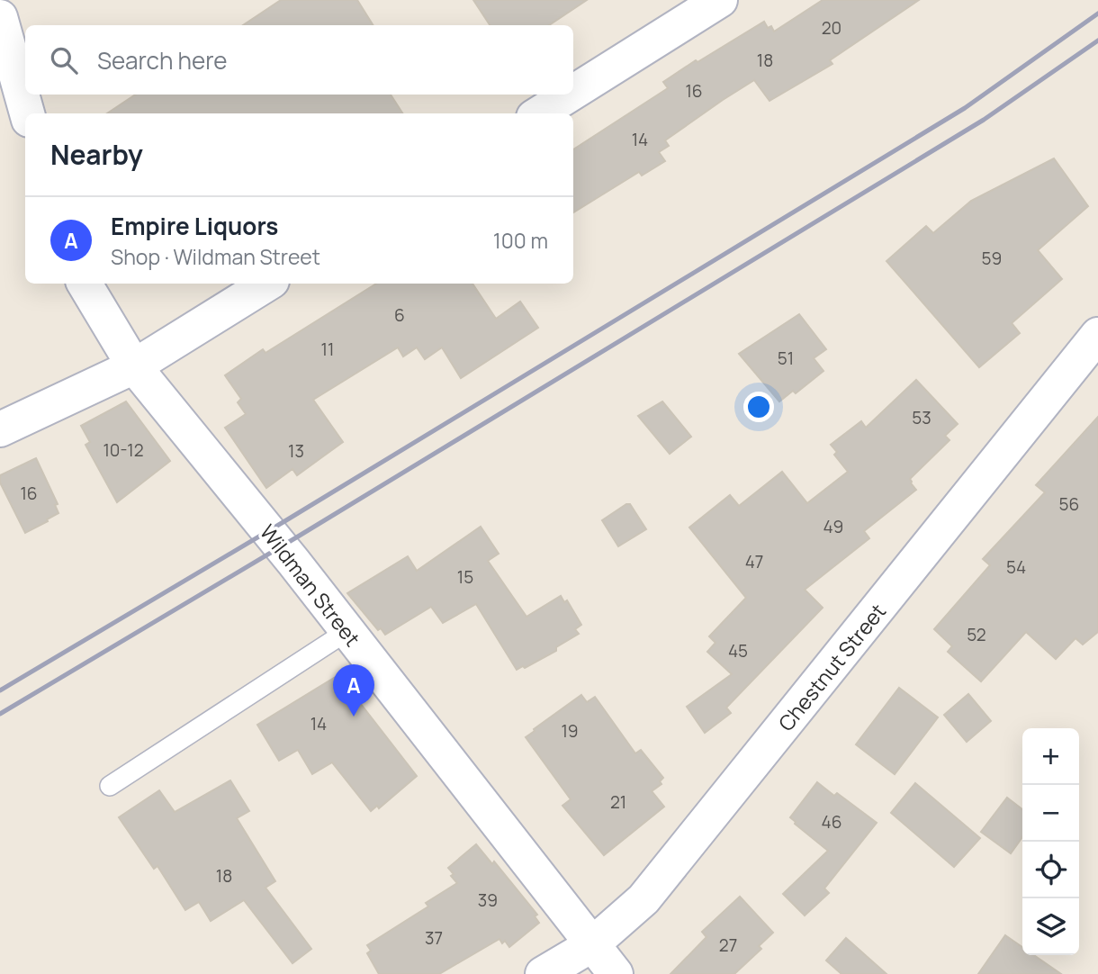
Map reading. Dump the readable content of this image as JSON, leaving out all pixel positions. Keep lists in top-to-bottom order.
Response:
{
  "streets": {
    "street": ["Wildman Street", "Chestnut Street"]
  },
  "crossings": [
    ["Wildman Street", "Chestnut Street"]
  ],
  "house_numbers": [
    "20",
    "18",
    "16",
    "14",
    "59",
    "6",
    "11",
    "51",
    "53",
    "10-12",
    "13",
    "16",
    "56",
    "49",
    "47",
    "54",
    "15",
    "52",
    "45",
    "14",
    "19",
    "21",
    "46",
    "18",
    "39",
    "37",
    "27"
  ],
  "page": {
    "search": "Search here",
    "heading": "Nearby",
    "list": [
      {
        "mark": "A",
        "name": "Empire Liquors",
        "note": "Shop · Wildman Street",
        "value": "100 m"
      }
    ],
    "pins": "A",
    "map_buttons": ["+", "−"]
  }
}
